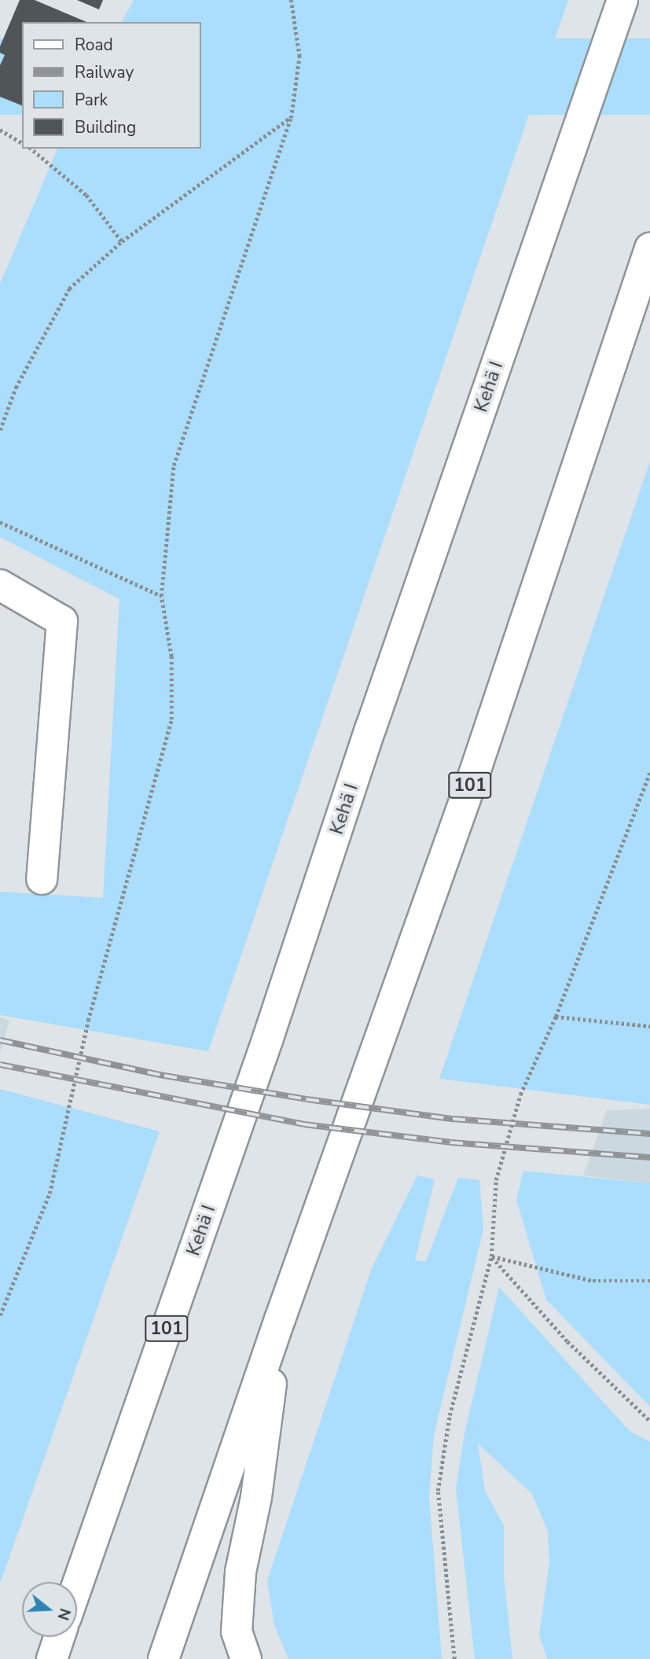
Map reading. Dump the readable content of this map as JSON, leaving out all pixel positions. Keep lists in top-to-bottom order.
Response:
{
  "streets": {
    "main road": ["Kehä I", "101"]
  },
  "legend": [
    "Road",
    "Railway",
    "Park",
    "Building"
  ],
  "north": "right"
}
